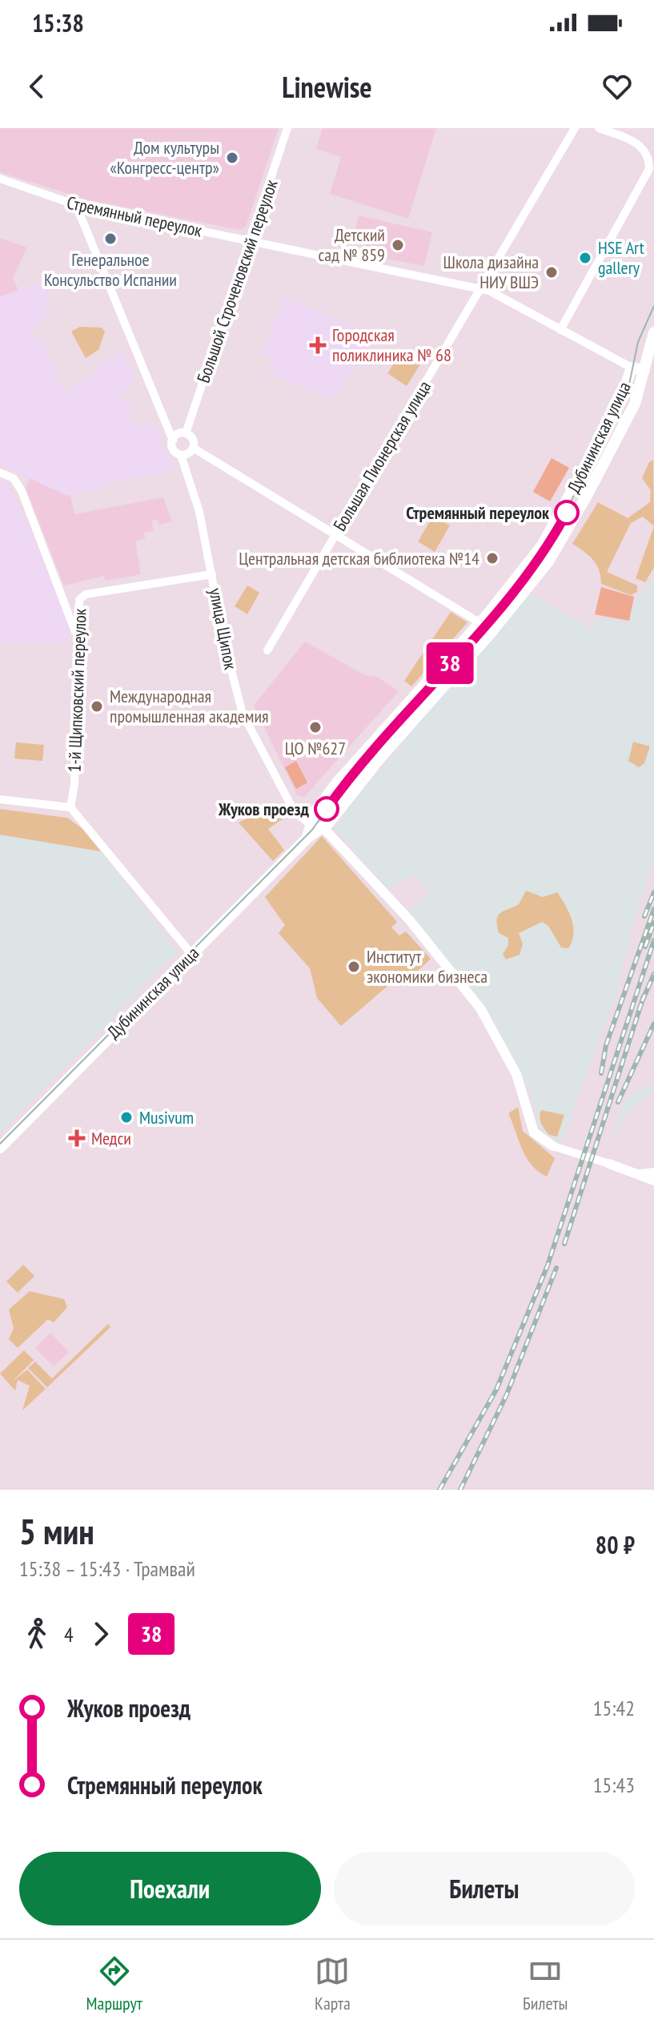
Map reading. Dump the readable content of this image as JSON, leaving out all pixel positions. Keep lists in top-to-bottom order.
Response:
{
  "streets": {
    "main road": ["Дубининская улица"],
    "street": [
      "Стремянный переулок",
      "Большой Строченовский переулок",
      "Большая Пионерская улица",
      "улица Щипок",
      "1-й Щипковский переулок"
    ]
  },
  "crossings": [
    ["Стремянный переулок", "Большой Строченовский переулок"],
    ["Стремянный переулок", "Дубининская улица"],
    ["Стремянный переулок", "Большая Пионерская улица"],
    ["Большой Строченовский переулок", "улица Щипок"],
    ["Дубининская улица", "улица Щипок"],
    ["улица Щипок", "1-й Щипковский переулок"]
  ],
  "places": {
    "other": [
      "Дом культуры «Конгресс-центр»",
      "Генеральное Консульство Испании",
      "Детский сад № 859",
      "HSE Art gallery",
      "Школа дизайна НИУ ВШЭ",
      "Стремянный переулок",
      "Центральная детская библиотека №14",
      "Международная промышленная академия",
      "ЦО №627",
      "Жуков проезд",
      "Институт экономики бизнеса",
      "Musivum"
    ],
    "health": ["Городская поликлиника № 68", "Медси"]
  },
  "lines": ["tram line 38"],
  "page": {
    "status": "15:38",
    "header": "Linewise",
    "on_map": "38",
    "heading": ["5 мин", "15:38 – 15:43 · Трамвай", "80 ₽"],
    "legs": ["4", "38"],
    "list": [
      {
        "name": "Жуков проезд",
        "value": "15:42"
      },
      {
        "name": "Стремянный переулок",
        "value": "15:43"
      }
    ],
    "buttons": ["Поехали", "Билеты"],
    "tabs": ["Маршрут", "Карта", "Билеты"]
  }
}
